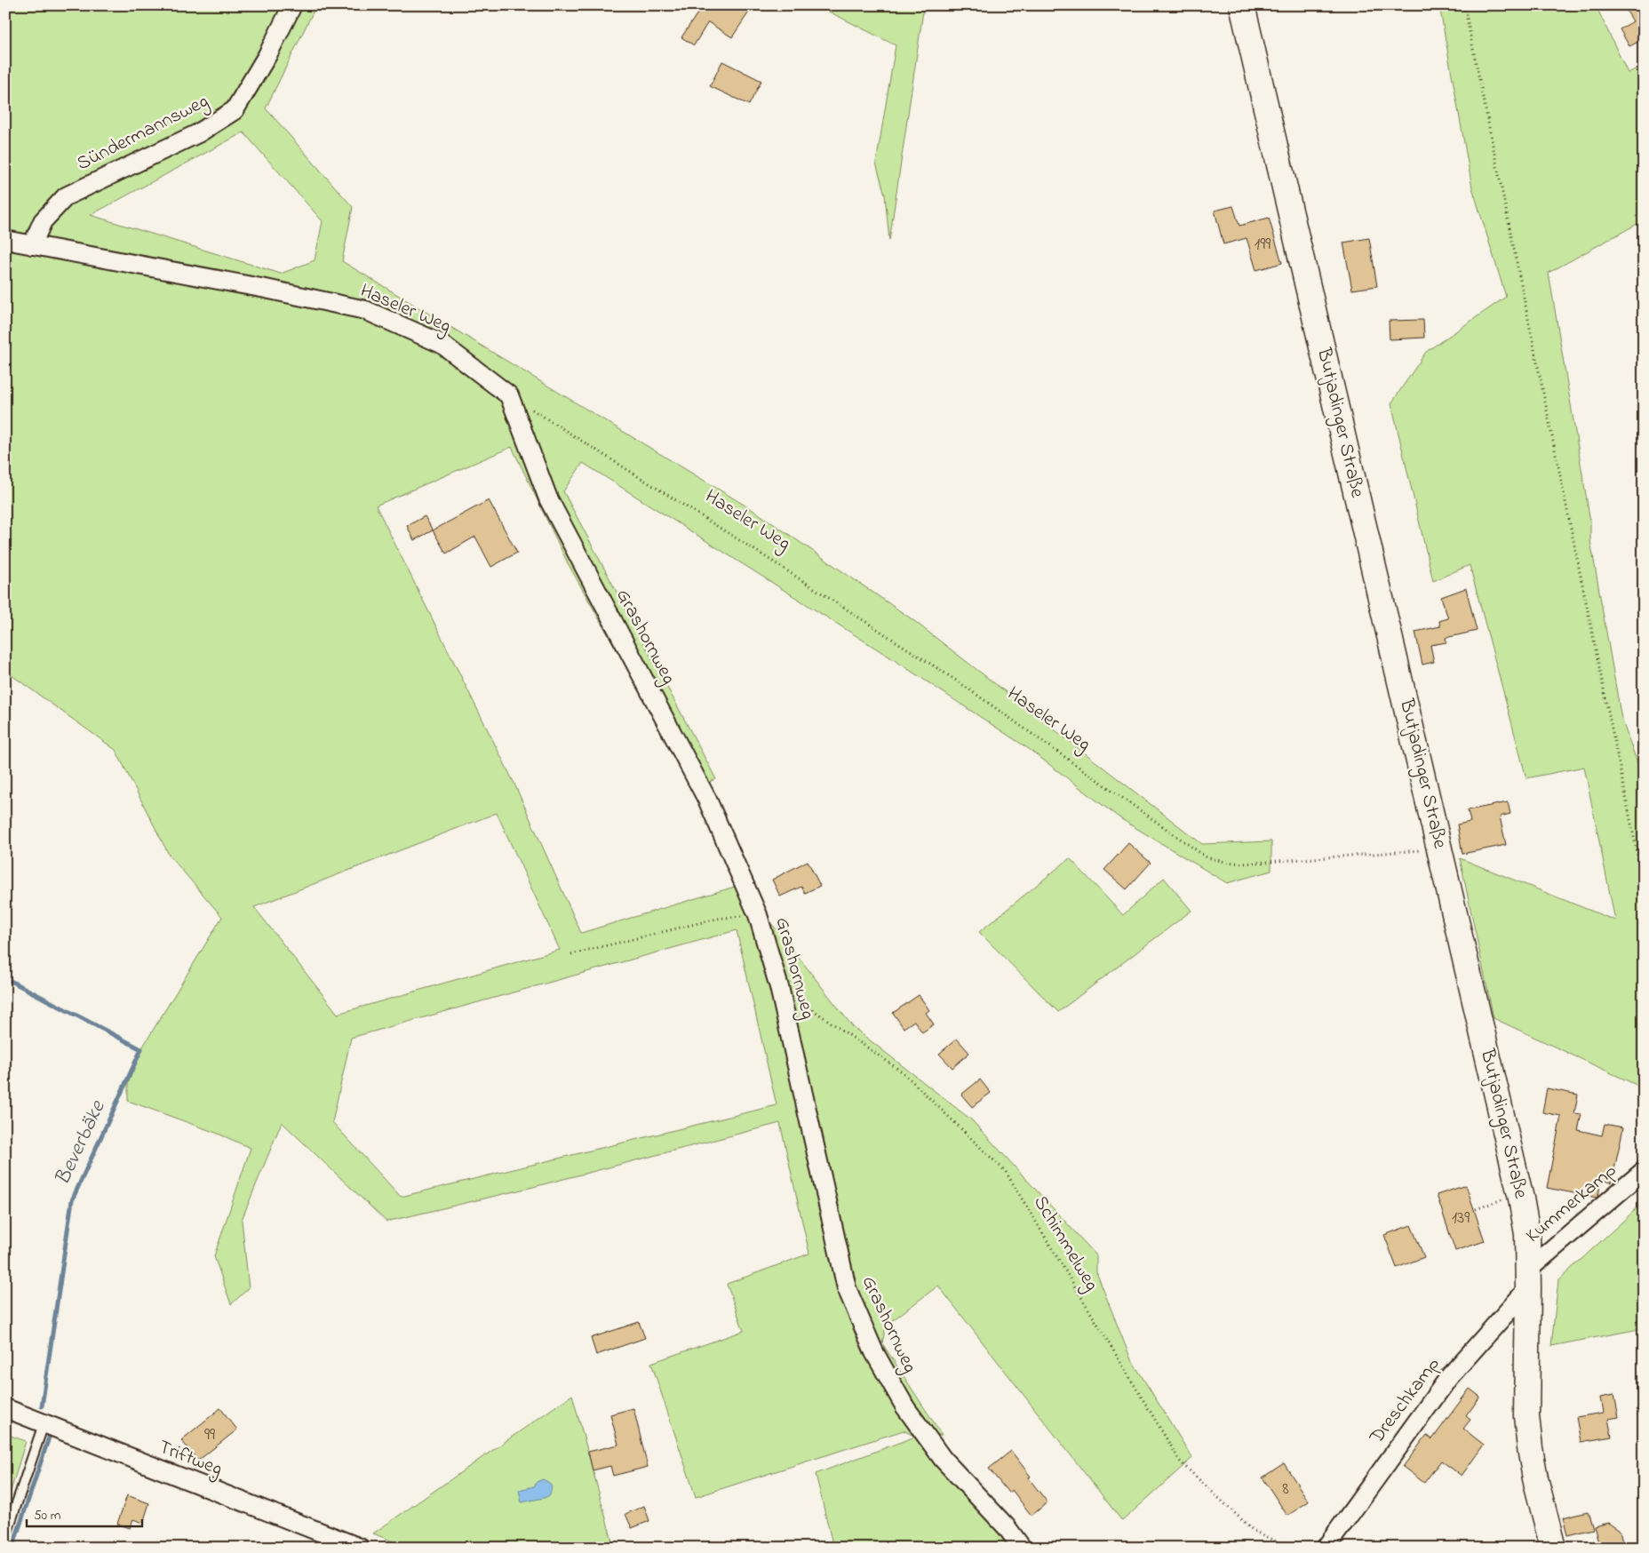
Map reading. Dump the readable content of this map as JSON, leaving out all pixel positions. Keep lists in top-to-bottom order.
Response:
{
  "streets": {
    "street": [
      "Sündermannsweg",
      "Haseler Weg",
      "Butjadinger Straße",
      "Grashornweg",
      "Kummerkamp",
      "Dreschkamp",
      "Triftweg"
    ],
    "path": ["Schimmelweg"]
  },
  "crossings": [
    ["Sündermannsweg", "Haseler Weg"],
    ["Haseler Weg", "Butjadinger Straße"],
    ["Haseler Weg", "Grashornweg"],
    ["Butjadinger Straße", "Kummerkamp"],
    ["Butjadinger Straße", "Dreschkamp"],
    ["Grashornweg", "Schimmelweg"],
    ["Kummerkamp", "Dreschkamp"]
  ],
  "water": ["Beverbäke"],
  "house_numbers": [
    "199",
    "139",
    "99",
    "8"
  ],
  "scale_bar": "50 m"
}
